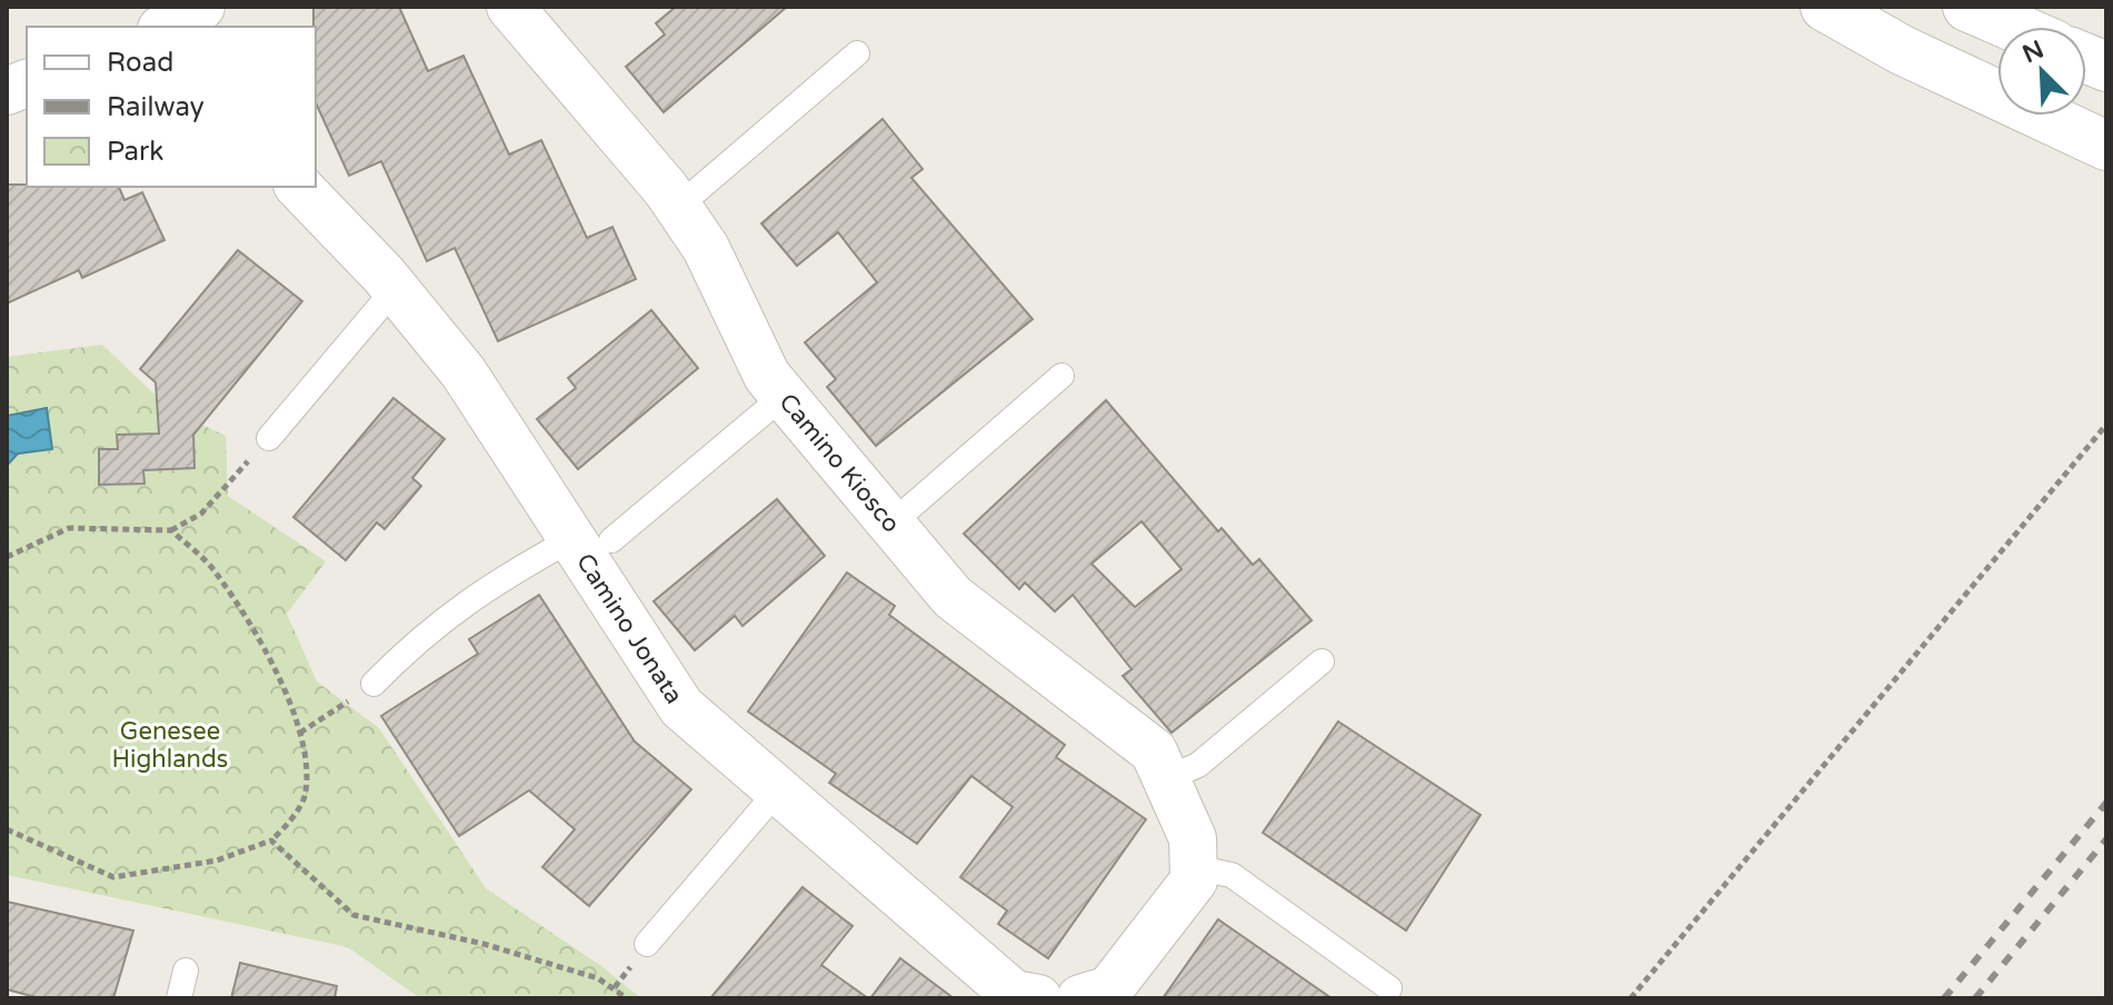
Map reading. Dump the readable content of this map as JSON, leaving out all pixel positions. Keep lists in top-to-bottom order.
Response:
{
  "streets": {
    "street": ["Camino Kiosco", "Camino Jonata"]
  },
  "parks": ["Genesee Highlands"],
  "legend": ["Road", "Railway", "Park"],
  "north": "top left"
}
